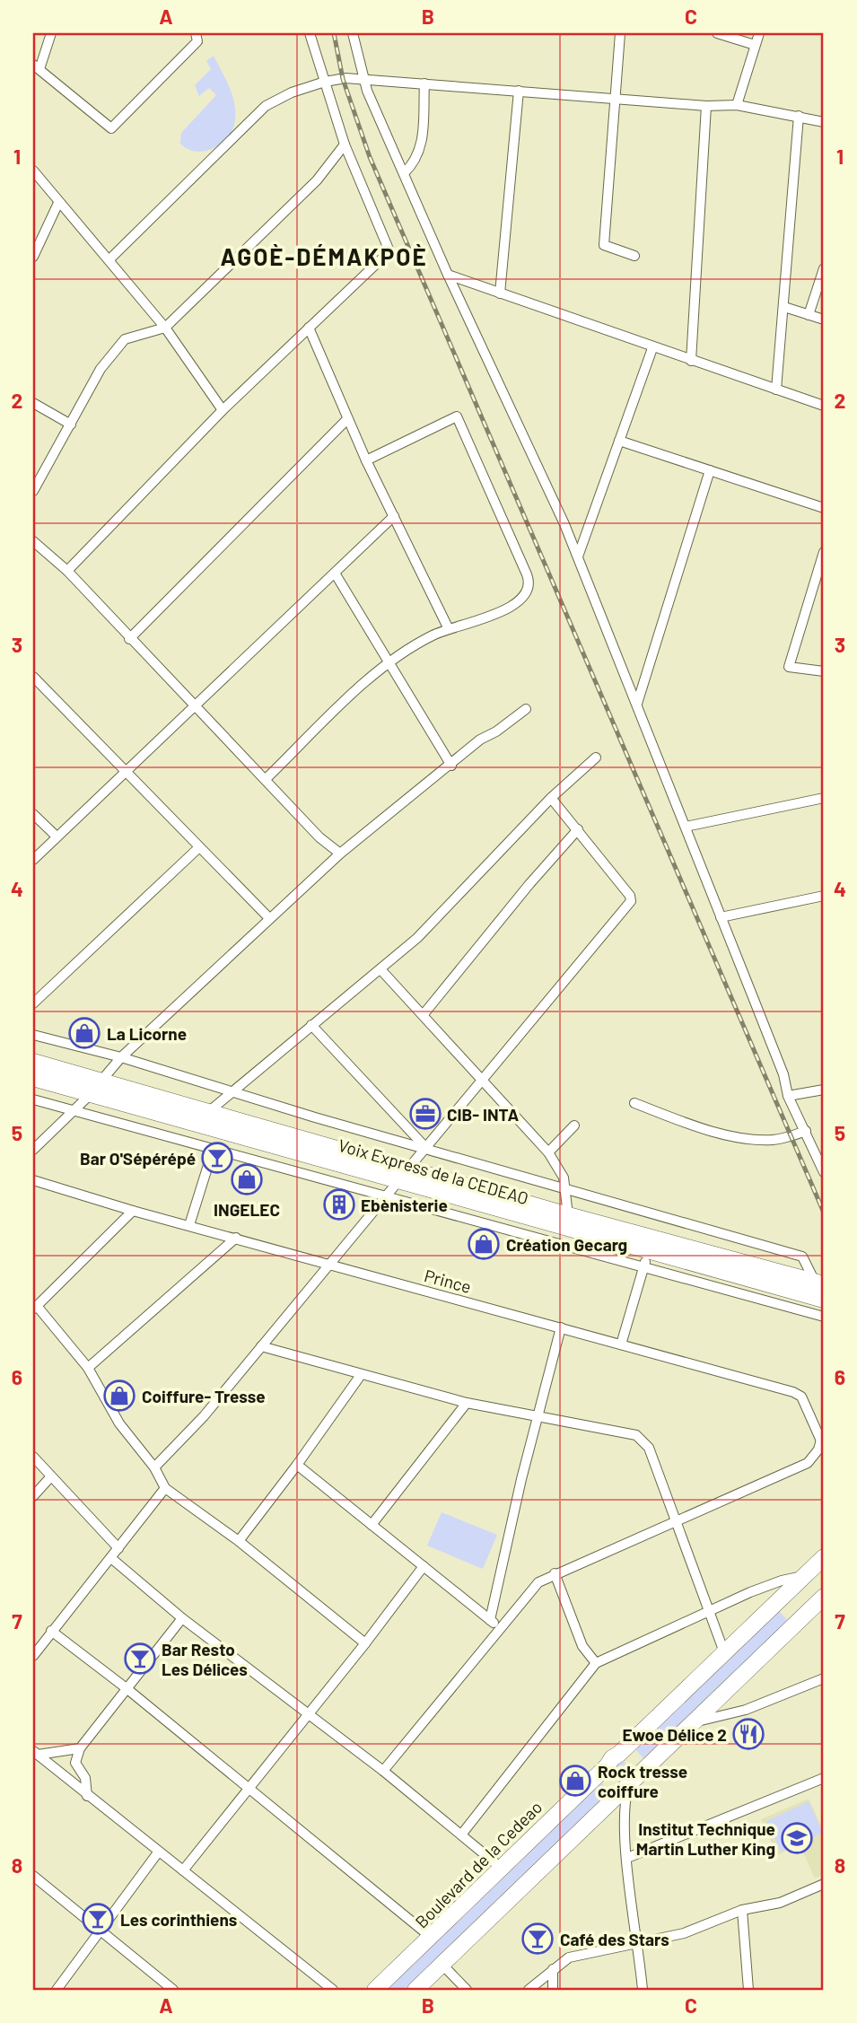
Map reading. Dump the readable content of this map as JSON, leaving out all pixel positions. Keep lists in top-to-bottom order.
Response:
{
  "streets": {
    "main road": ["Voix Express de la CEDEAO", "Boulevard de la Cedeao"],
    "street": ["Prince"]
  },
  "districts": ["AGOÈ-DÉMAKPOÈ"],
  "places": {
    "shop": [
      "La Licorne",
      "INGELEC",
      "Création Gecarg",
      "Coiffure- Tresse",
      "Rock tresse coiffure"
    ],
    "office": ["CIB- INTA"],
    "bar": [
      "Bar O'Sépérépé",
      "Bar Resto Les Délices",
      "Les corinthiens",
      "Café des Stars"
    ],
    "building": ["Ebènisterie"],
    "restaurant": ["Ewoe Délice 2"],
    "school or university": ["Institut Technique Martin Luther King"]
  },
  "grid": {
    "columns": ["A", "B", "C"],
    "rows": [
      "1",
      "2",
      "3",
      "4",
      "5",
      "6",
      "7",
      "8"
    ]
  }
}
